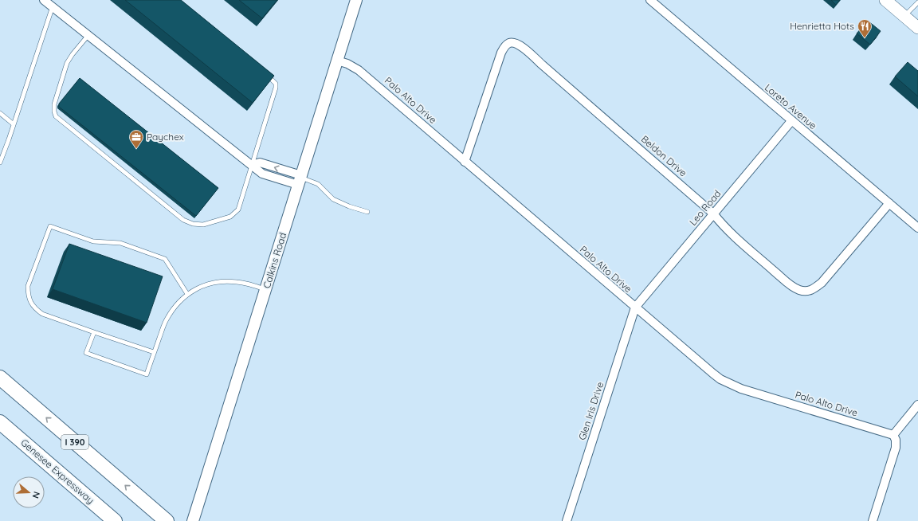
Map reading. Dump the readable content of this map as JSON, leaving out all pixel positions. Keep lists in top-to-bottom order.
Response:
{
  "streets": {
    "highway": ["I 390", "Genesee Expressway"],
    "main road": ["Calkins Road"],
    "street": [
      "Palo Alto Drive",
      "Loreto Avenue",
      "Beldon Drive",
      "Leo Road",
      "Glen Iris Drive"
    ]
  },
  "crossings": [
    ["Palo Alto Drive", "Beldon Drive"],
    ["Palo Alto Drive", "Leo Road"],
    ["Palo Alto Drive", "Calkins Road"],
    ["Palo Alto Drive", "Glen Iris Drive"],
    ["Loreto Avenue", "Beldon Drive"],
    ["Loreto Avenue", "Leo Road"],
    ["Beldon Drive", "Leo Road"],
    ["Leo Road", "Glen Iris Drive"]
  ],
  "places": {
    "restaurant": ["Henrietta Hots"],
    "office": ["Paychex"]
  },
  "north": "right"
}
